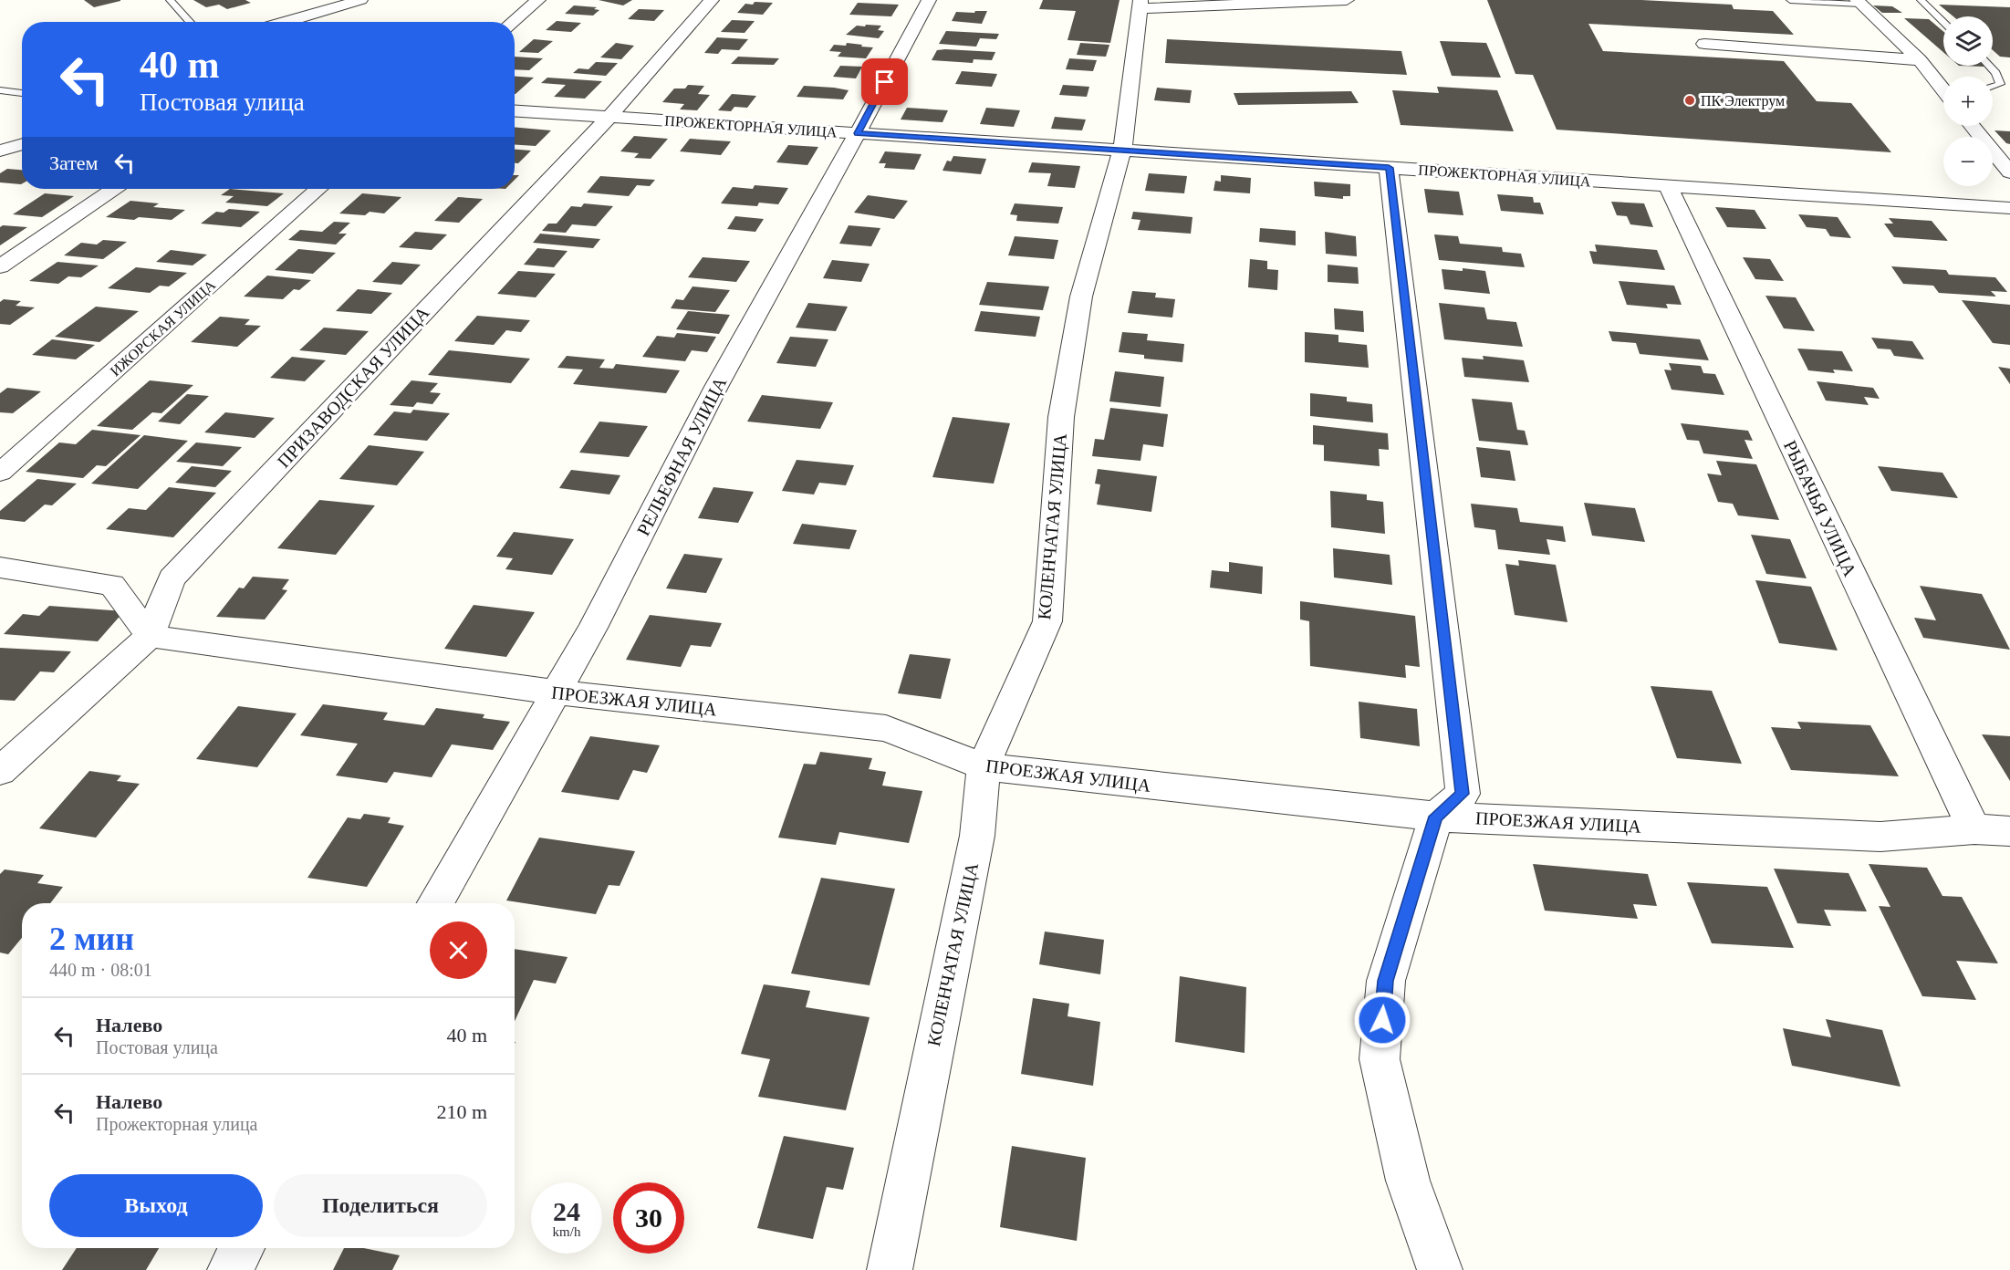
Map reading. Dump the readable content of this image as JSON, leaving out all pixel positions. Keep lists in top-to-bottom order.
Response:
{
  "streets": {
    "street": [
      "ПРОЖЕКТОРНАЯ УЛИЦА",
      "ИЖОРСКАЯ УЛИЦА",
      "ПРИЗАВОДСКАЯ УЛИЦА",
      "РЕЛЬЕФНАЯ УЛИЦА",
      "РЫБАЧЬЯ УЛИЦА",
      "КОЛЕНЧАТАЯ УЛИЦА",
      "ПРОЕЗЖАЯ УЛИЦА"
    ]
  },
  "crossings": [
    ["ПРОЖЕКТОРНАЯ УЛИЦА", "ПРИЗАВОДСКАЯ УЛИЦА"],
    ["ПРОЖЕКТОРНАЯ УЛИЦА", "РЕЛЬЕФНАЯ УЛИЦА"],
    ["ПРОЖЕКТОРНАЯ УЛИЦА", "РЫБАЧЬЯ УЛИЦА"],
    ["ПРОЖЕКТОРНАЯ УЛИЦА", "КОЛЕНЧАТАЯ УЛИЦА"],
    ["ПРИЗАВОДСКАЯ УЛИЦА", "ПРОЕЗЖАЯ УЛИЦА"],
    ["РЕЛЬЕФНАЯ УЛИЦА", "ПРОЕЗЖАЯ УЛИЦА"],
    ["РЫБАЧЬЯ УЛИЦА", "ПРОЕЗЖАЯ УЛИЦА"],
    ["КОЛЕНЧАТАЯ УЛИЦА", "ПРОЕЗЖАЯ УЛИЦА"]
  ],
  "places": ["ПК Электрум"],
  "page": {
    "map_buttons": ["+", "−"],
    "turn": ["40 m", "Постовая улица"],
    "then": "Затем",
    "heading": ["2 мин", "440 m · 08:01"],
    "list": [
      {
        "name": "Налево",
        "note": "Постовая улица",
        "value": "40 m"
      },
      {
        "name": "Налево",
        "note": "Прожекторная улица",
        "value": "210 m"
      }
    ],
    "buttons": ["Выход", "Поделиться"],
    "speed": "24 km/h",
    "limit": "30"
  }
}
